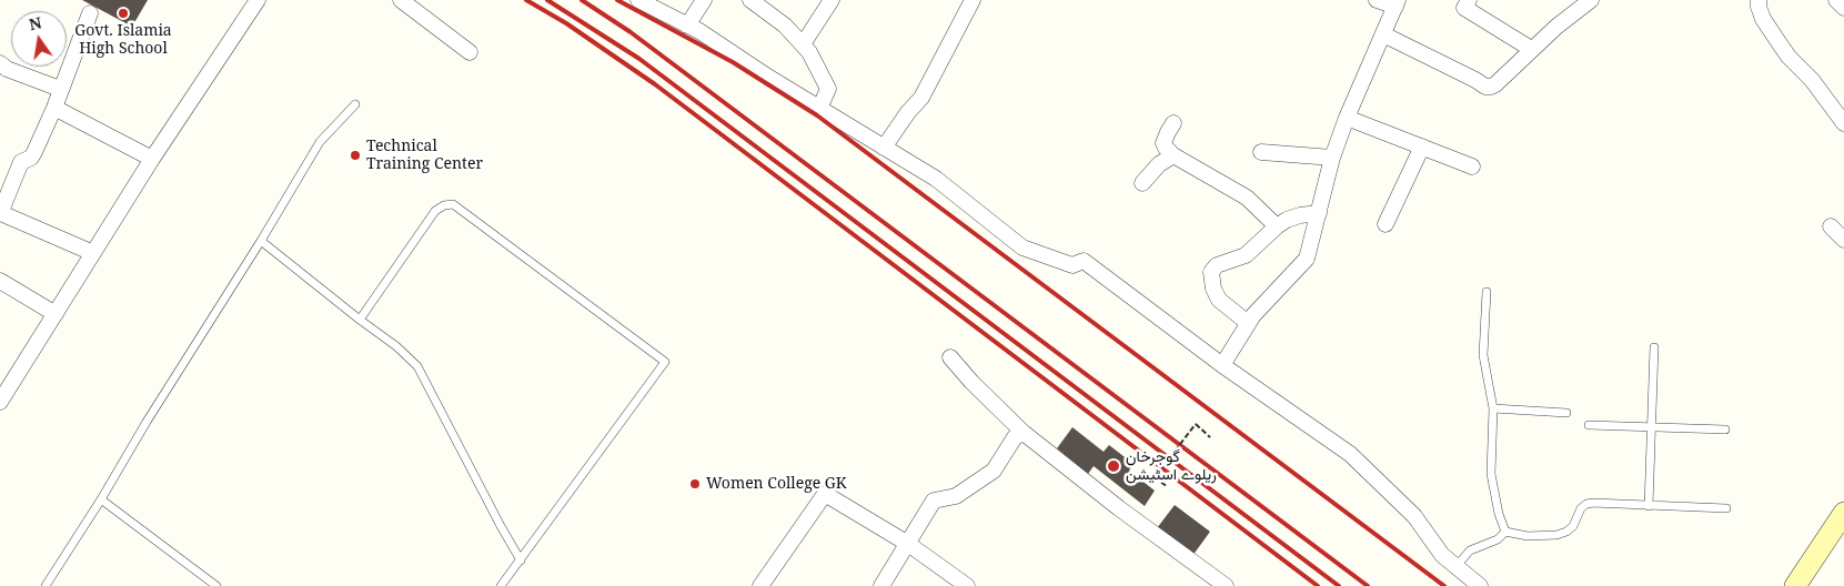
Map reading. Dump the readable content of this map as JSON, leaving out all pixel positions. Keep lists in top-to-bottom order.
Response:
{
  "places": [
    "Govt. Islamia High School",
    "Technical Training Center",
    "گوجرخان ریلوے اسٹیشن",
    "Women College GK"
  ],
  "north": "top"
}
